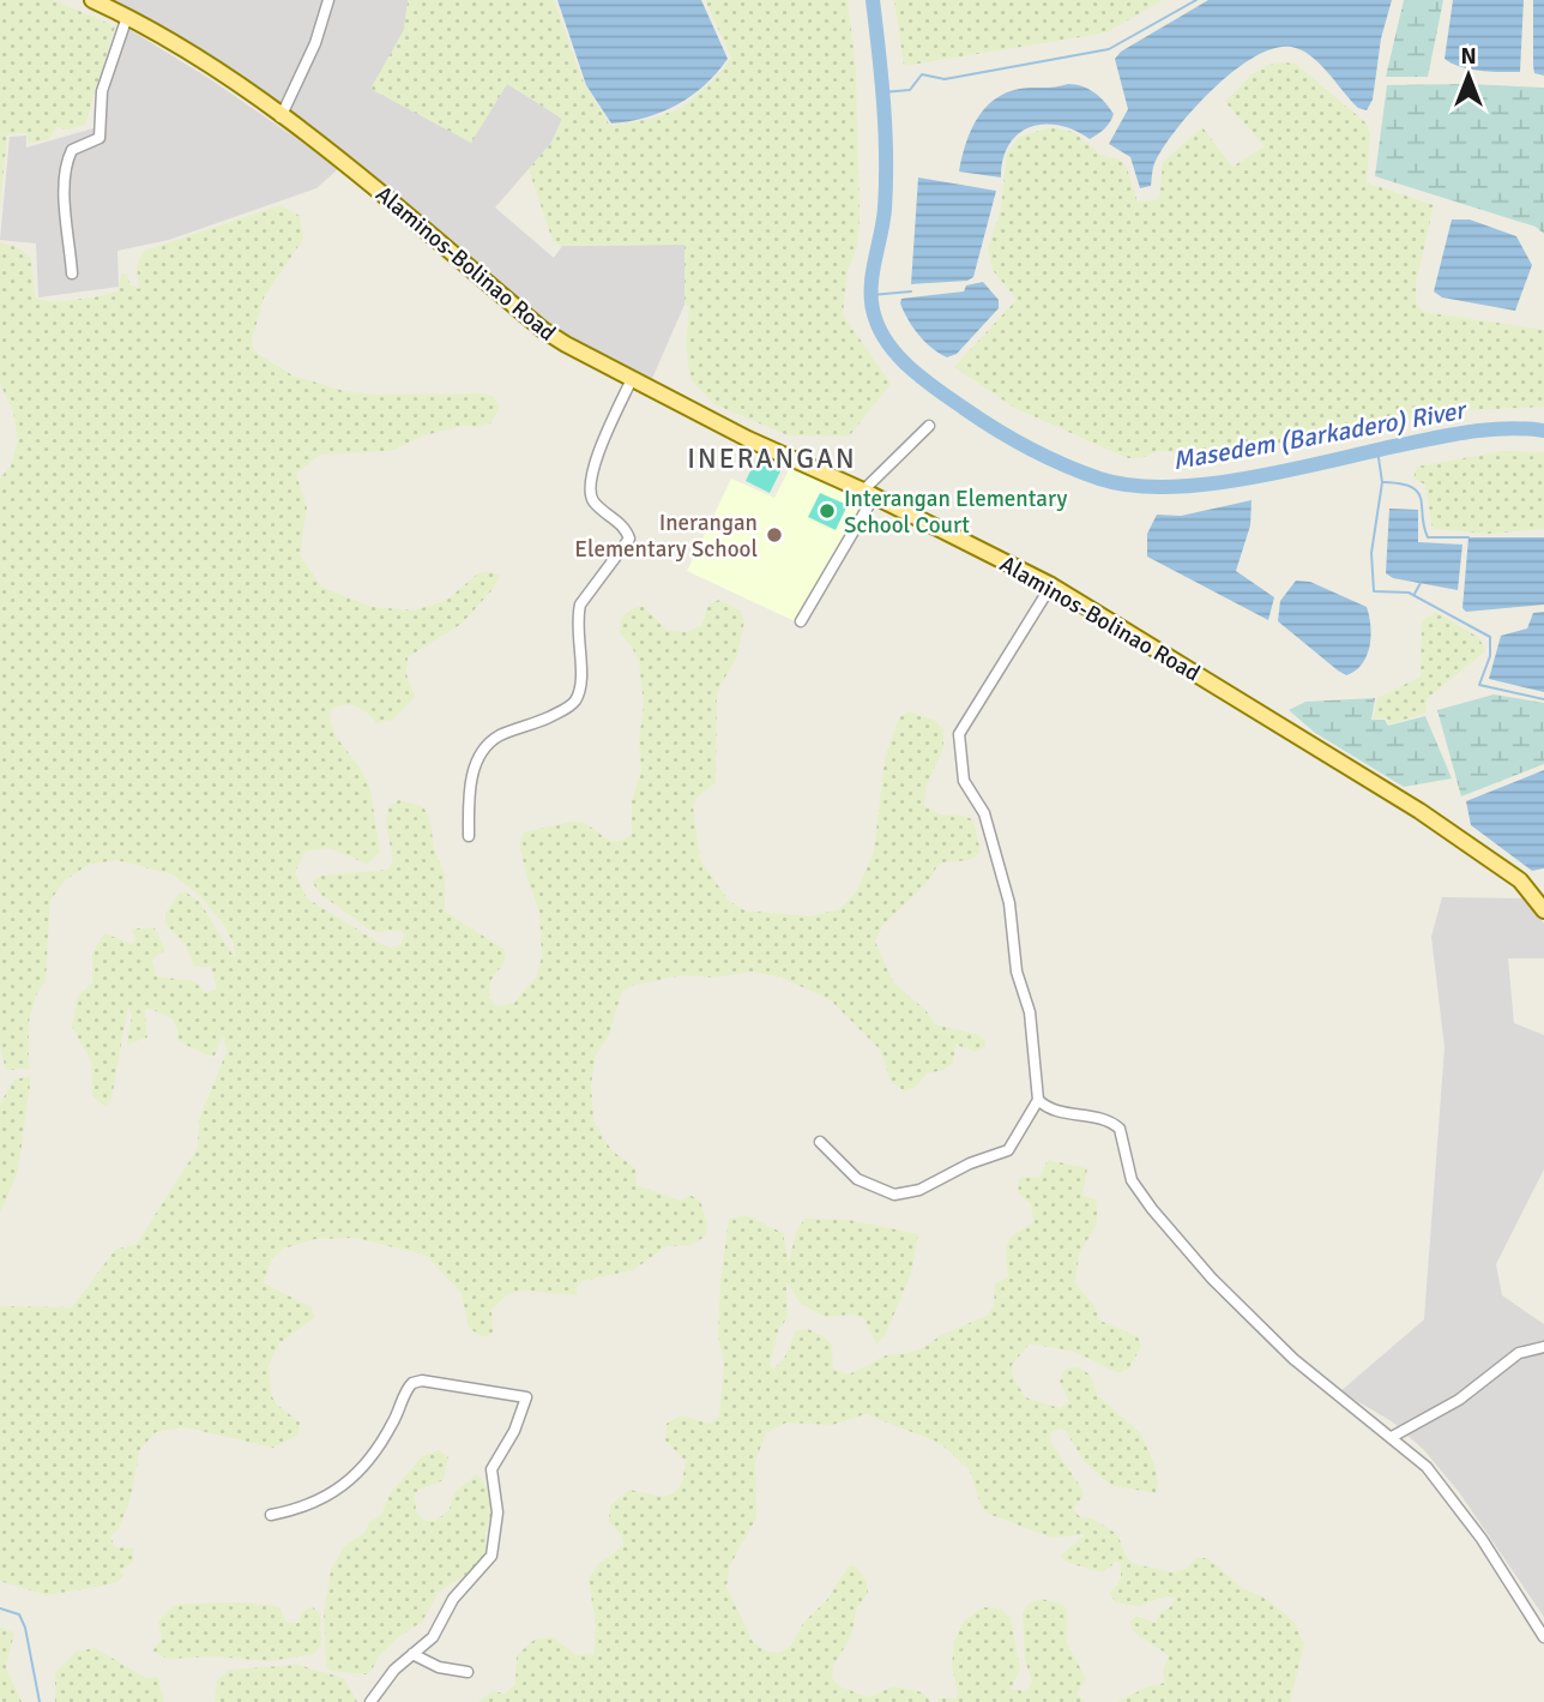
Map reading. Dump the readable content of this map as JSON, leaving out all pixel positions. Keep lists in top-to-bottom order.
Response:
{
  "streets": {
    "main road": ["Alaminos-Bolinao Road"]
  },
  "districts": ["INERANGAN"],
  "water": ["Masedem (Barkadero) River"],
  "places": ["Interangan Elementary School Court", "Inerangan Elementary School"],
  "north": "top"
}
